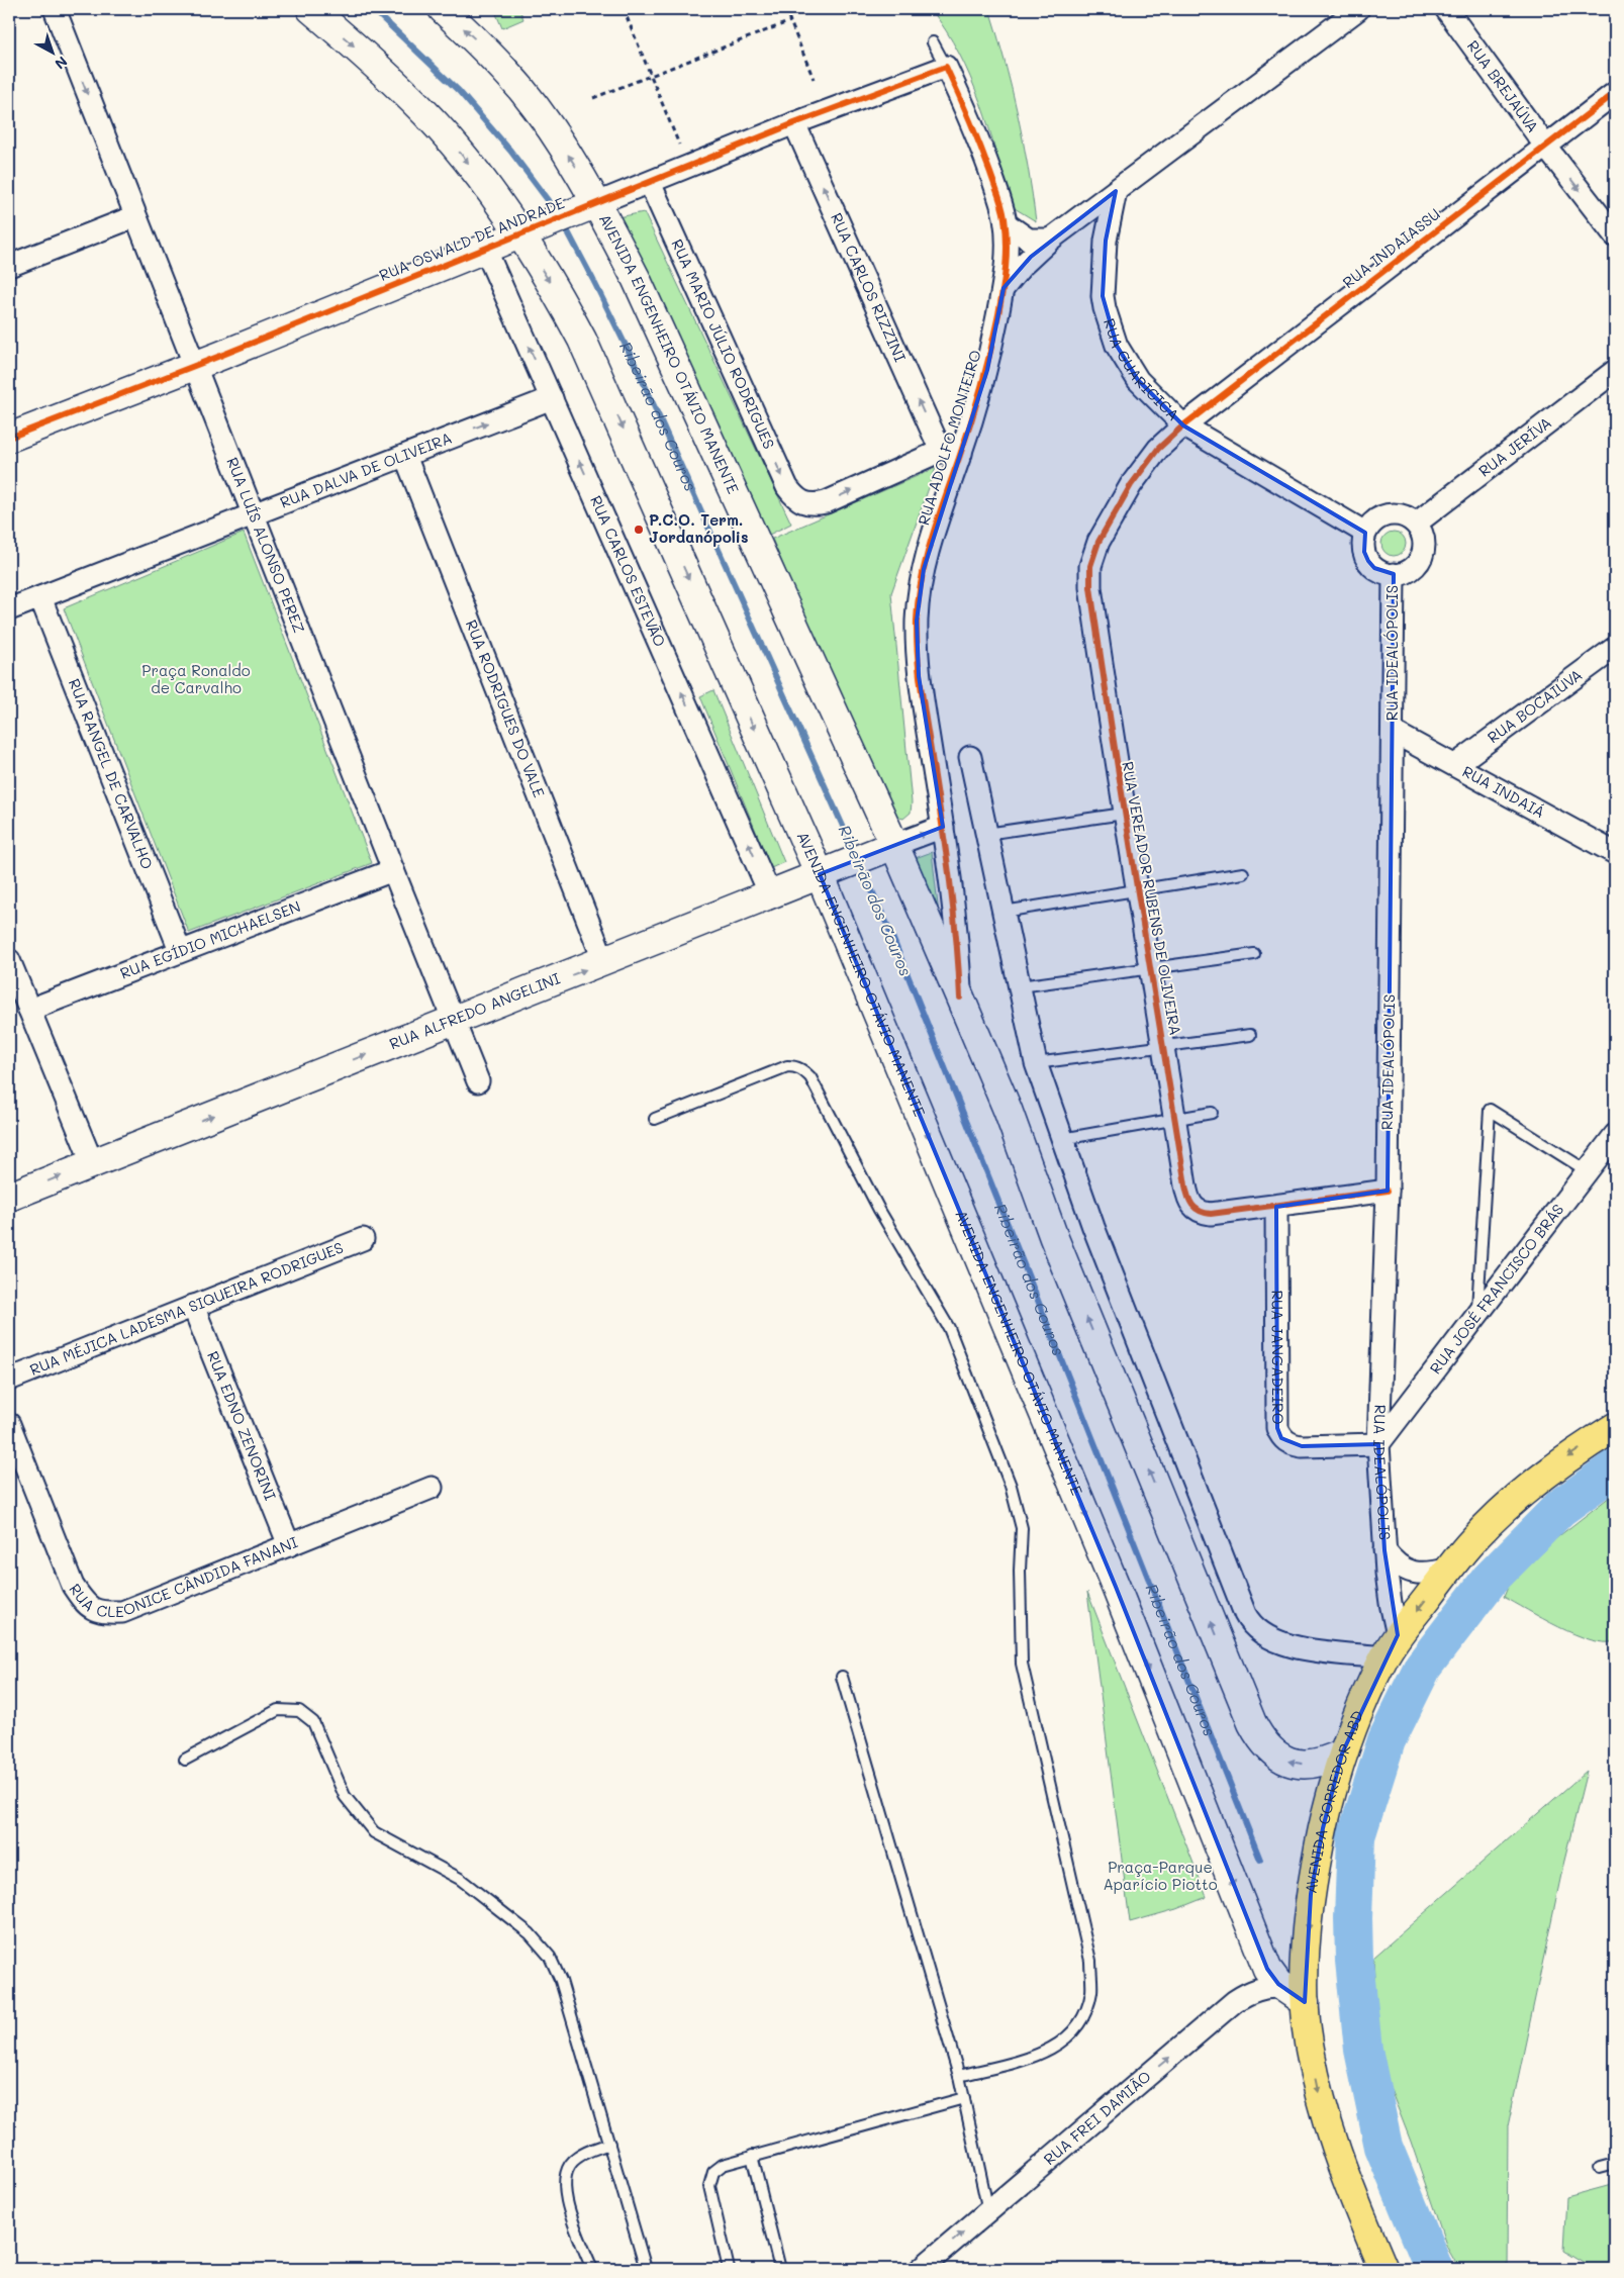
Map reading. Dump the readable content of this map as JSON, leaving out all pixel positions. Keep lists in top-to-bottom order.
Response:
{
  "streets": {
    "highway": ["AVENIDA CORREDOR ABD"],
    "main road": ["RUA OSWALD DE ANDRADE", "AVENIDA ENGENHEIRO OTÁVIO MANENTE", "RUA ALFREDO ANGELINI"],
    "street": [
      "RUA BREJAÚVA",
      "RUA INDAIASSU",
      "RUA CARLOS RIZZINI",
      "RUA MARIO JÚLIO RODRIGUES",
      "RUA GUARICICA",
      "RUA ADOLFO MONTEIRO",
      "RUA JERÍVA",
      "RUA DALVA DE OLIVEIRA",
      "RUA LUÍS ALONSO PEREZ",
      "RUA CARLOS ESTEVÃO",
      "RUA IDEALÓPOLIS",
      "RUA BOCAIÚVA",
      "RUA RODRIGUES DO VALE",
      "RUA RANGEL DE CARVALHO",
      "RUA INDAIÁ",
      "RUA VEREADOR RUBENS DE OLIVEIRA",
      "RUA EGÍDIO MICHAELSEN",
      "RUA JOSÉ FRANCISCO BRÁS",
      "RUA MÉJICA LADESMA SIQUEIRA RODRIGUES",
      "RUA JANGADEIRO",
      "RUA EDNO ZENORINI",
      "RUA CLEONICE CÂNDIDA FANANI",
      "RUA FREI DAMIÃO"
    ]
  },
  "crossings": [
    ["RUA BREJAÚVA", "RUA INDAIASSU"],
    ["RUA OSWALD DE ANDRADE", "RUA CARLOS RIZZINI"],
    ["RUA OSWALD DE ANDRADE", "RUA MARIO JÚLIO RODRIGUES"],
    ["RUA OSWALD DE ANDRADE", "AVENIDA ENGENHEIRO OTÁVIO MANENTE"],
    ["RUA OSWALD DE ANDRADE", "RUA ADOLFO MONTEIRO"],
    ["RUA OSWALD DE ANDRADE", "RUA LUÍS ALONSO PEREZ"],
    ["RUA OSWALD DE ANDRADE", "RUA CARLOS ESTEVÃO"],
    ["RUA INDAIASSU", "RUA GUARICICA"],
    ["RUA INDAIASSU", "RUA VEREADOR RUBENS DE OLIVEIRA"],
    ["RUA CARLOS RIZZINI", "RUA ADOLFO MONTEIRO"],
    ["RUA MARIO JÚLIO RODRIGUES", "RUA ADOLFO MONTEIRO"],
    ["AVENIDA ENGENHEIRO OTÁVIO MANENTE", "RUA ADOLFO MONTEIRO"],
    ["AVENIDA ENGENHEIRO OTÁVIO MANENTE", "RUA ALFREDO ANGELINI"],
    ["AVENIDA ENGENHEIRO OTÁVIO MANENTE", "AVENIDA CORREDOR ABD"],
    ["AVENIDA ENGENHEIRO OTÁVIO MANENTE", "RUA FREI DAMIÃO"],
    ["RUA GUARICICA", "RUA JERÍVA"],
    ["RUA GUARICICA", "RUA IDEALÓPOLIS"],
    ["RUA GUARICICA", "RUA VEREADOR RUBENS DE OLIVEIRA"],
    ["RUA ADOLFO MONTEIRO", "RUA ALFREDO ANGELINI"],
    ["RUA JERÍVA", "RUA IDEALÓPOLIS"],
    ["RUA DALVA DE OLIVEIRA", "RUA LUÍS ALONSO PEREZ"],
    ["RUA DALVA DE OLIVEIRA", "RUA CARLOS ESTEVÃO"],
    ["RUA DALVA DE OLIVEIRA", "RUA RODRIGUES DO VALE"],
    ["RUA DALVA DE OLIVEIRA", "RUA RANGEL DE CARVALHO"],
    ["RUA LUÍS ALONSO PEREZ", "RUA EGÍDIO MICHAELSEN"],
    ["RUA LUÍS ALONSO PEREZ", "RUA ALFREDO ANGELINI"],
    ["RUA CARLOS ESTEVÃO", "RUA ALFREDO ANGELINI"],
    ["RUA IDEALÓPOLIS", "RUA INDAIÁ"],
    ["RUA IDEALÓPOLIS", "RUA VEREADOR RUBENS DE OLIVEIRA"],
    ["RUA IDEALÓPOLIS", "RUA JOSÉ FRANCISCO BRÁS"],
    ["RUA IDEALÓPOLIS", "RUA JANGADEIRO"],
    ["RUA IDEALÓPOLIS", "AVENIDA CORREDOR ABD"],
    ["RUA BOCAIÚVA", "RUA INDAIÁ"],
    ["RUA RODRIGUES DO VALE", "RUA ALFREDO ANGELINI"],
    ["RUA RANGEL DE CARVALHO", "RUA EGÍDIO MICHAELSEN"],
    ["RUA VEREADOR RUBENS DE OLIVEIRA", "RUA JANGADEIRO"],
    ["RUA JOSÉ FRANCISCO BRÁS", "RUA JANGADEIRO"],
    ["RUA MÉJICA LADESMA SIQUEIRA RODRIGUES", "RUA EDNO ZENORINI"],
    ["RUA EDNO ZENORINI", "RUA CLEONICE CÂNDIDA FANANI"],
    ["AVENIDA CORREDOR ABD", "RUA FREI DAMIÃO"]
  ],
  "one_way": [
    "RUA BREJAÚVA",
    "RUA CARLOS RIZZINI",
    "RUA MARIO JÚLIO RODRIGUES",
    "RUA CARLOS ESTEVÃO",
    "RUA ALFREDO ANGELINI",
    "AVENIDA CORREDOR ABD",
    "RUA FREI DAMIÃO"
  ],
  "water": ["Ribeirão dos Couros"],
  "parks": ["Praça Ronaldo de Carvalho", "Praça-Parque Aparício Piotto"],
  "places": ["P.C.O. Term. Jordanópolis"],
  "north": "bottom right"
}
